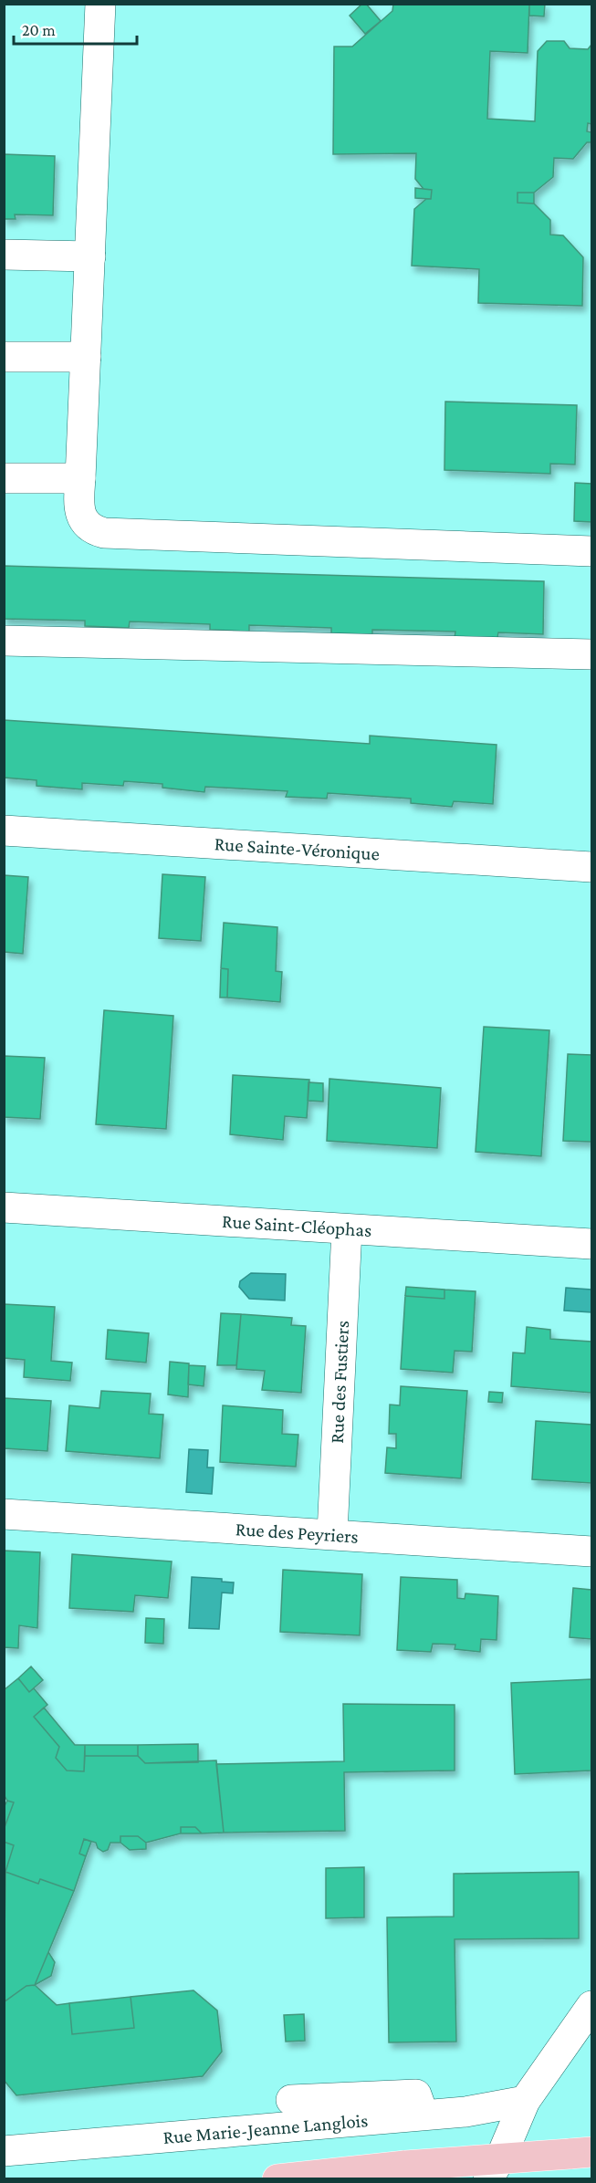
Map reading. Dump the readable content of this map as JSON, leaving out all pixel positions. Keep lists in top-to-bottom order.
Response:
{
  "streets": {
    "street": [
      "Rue Sainte-Véronique",
      "Rue Saint-Cléophas",
      "Rue des Fustiers",
      "Rue des Peyriers",
      "Rue Marie-Jeanne Langlois"
    ]
  },
  "crossings": [
    ["Rue Saint-Cléophas", "Rue des Fustiers"],
    ["Rue des Fustiers", "Rue des Peyriers"]
  ],
  "scale_bar": "20 m"
}
